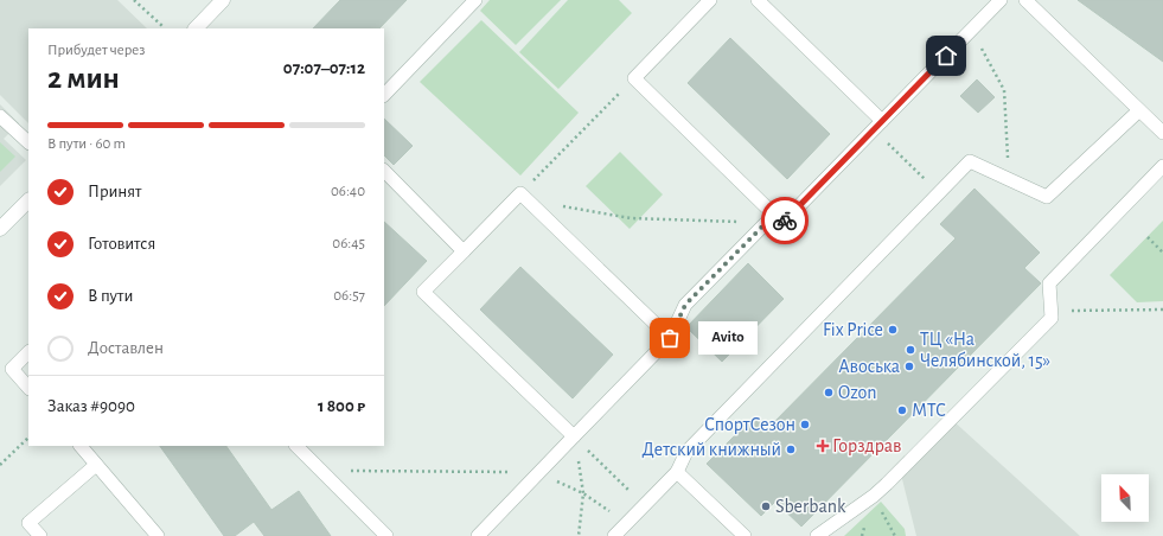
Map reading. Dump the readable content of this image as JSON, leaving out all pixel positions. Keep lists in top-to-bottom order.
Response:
{
  "places": {
    "other": [
      "Fix Price",
      "Avito",
      "ТЦ «На Челябинской, 15»",
      "Авоська",
      "Ozon",
      "МТС",
      "СпортСезон",
      "Детский книжный",
      "Sberbank"
    ],
    "health": ["Горздрав"]
  },
  "north": "top left",
  "page": {
    "heading": ["2 мин", "Прибудет через", "07:07–07:12"],
    "panel": ["Заказ #9090", "1 800 ₽"],
    "bar": "В пути · 60 m",
    "list": [
      ["Принят", "06:40"],
      ["Готовится", "06:45"],
      ["В пути", "06:57"],
      "Доставлен"
    ],
    "bubble": "Avito"
  }
}
